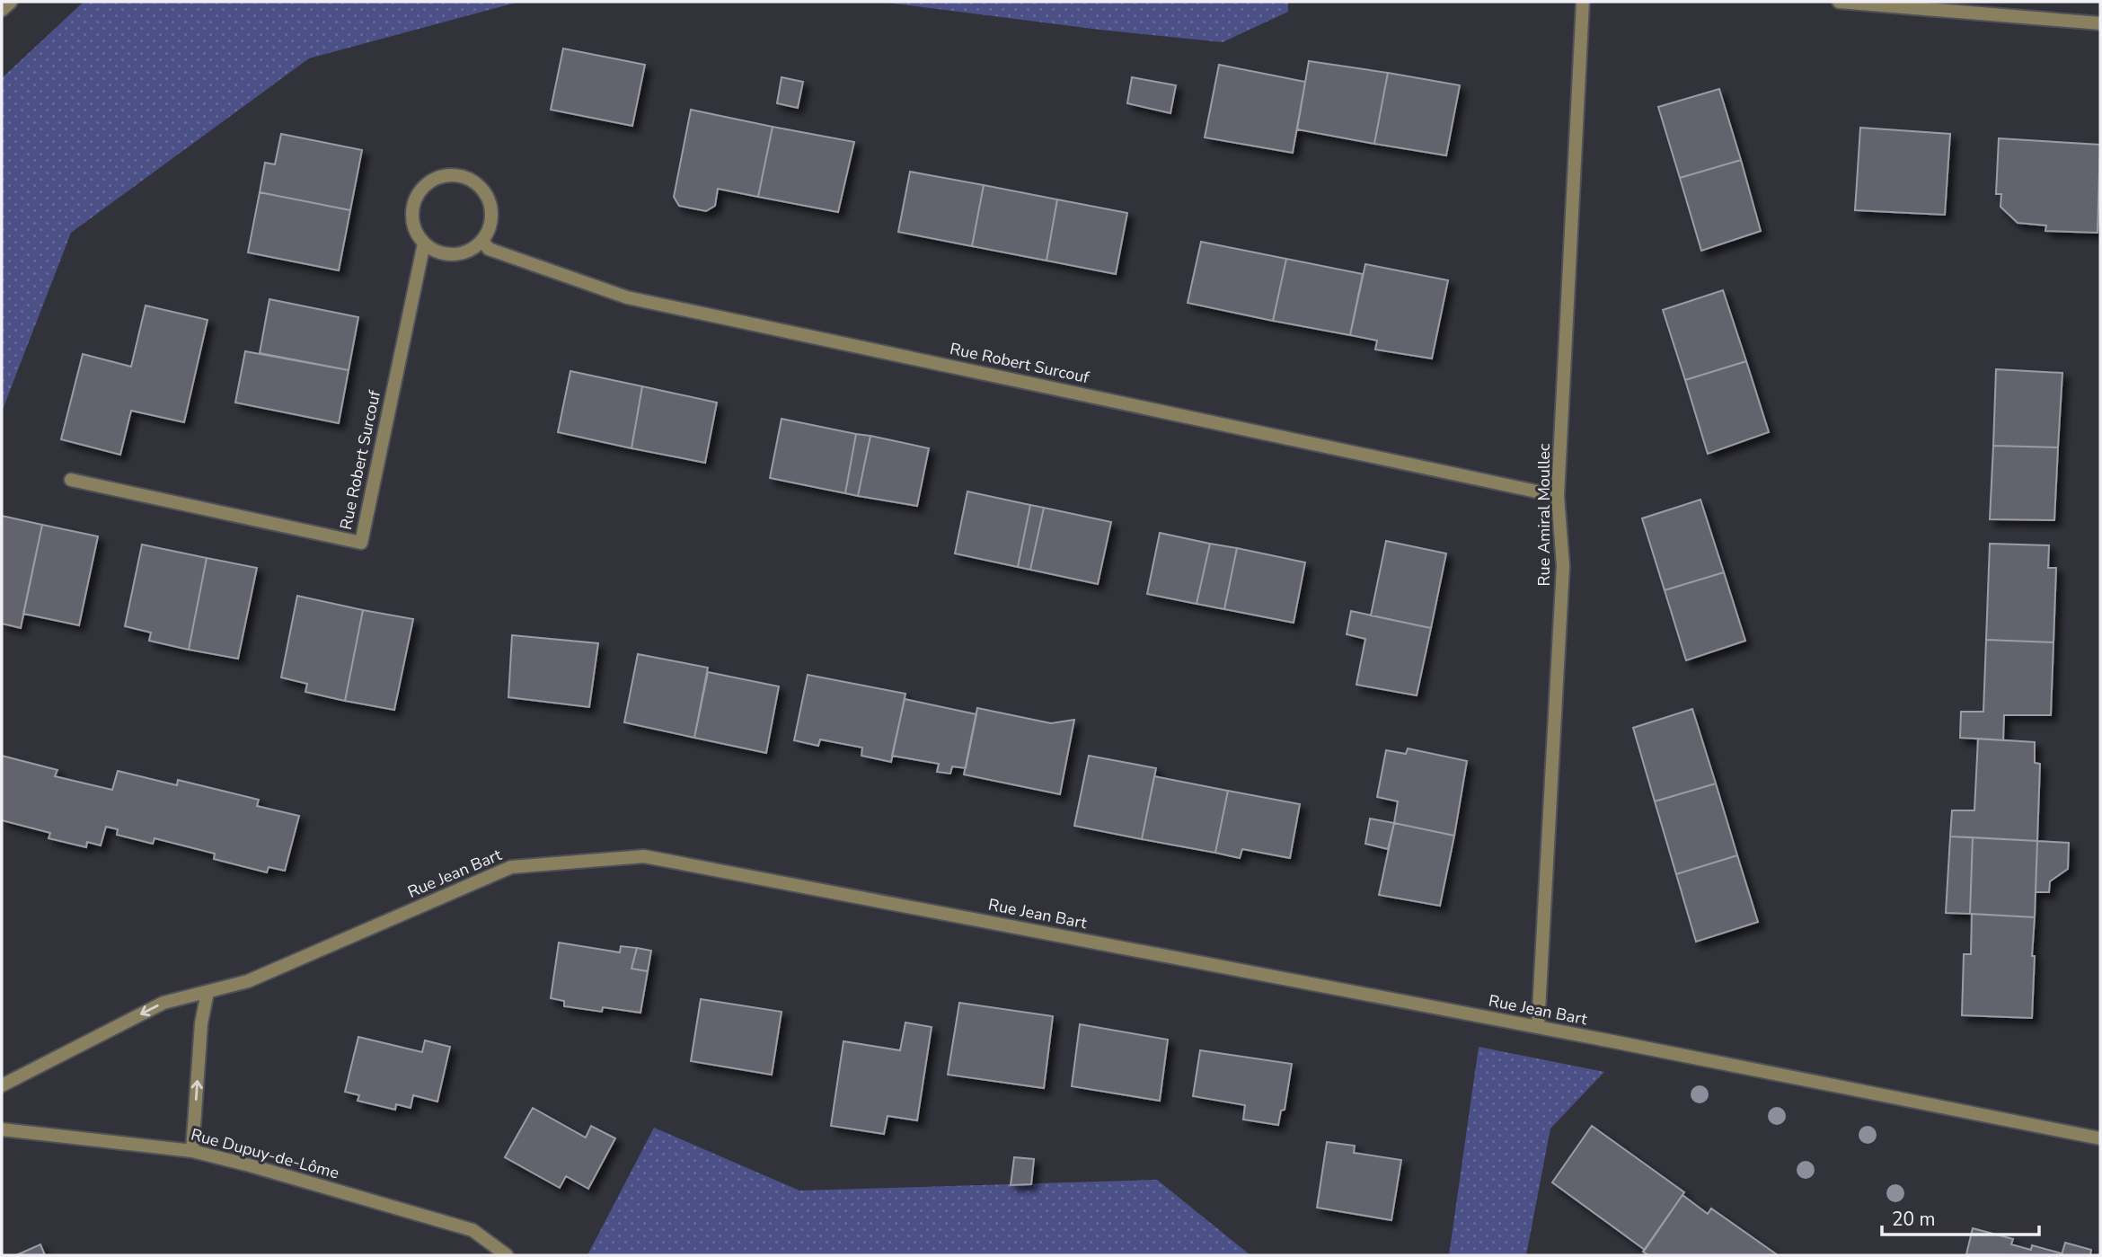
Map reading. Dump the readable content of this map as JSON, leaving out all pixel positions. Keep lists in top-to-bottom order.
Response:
{
  "streets": {
    "street": [
      "Rue Robert Surcouf",
      "Rue Amiral Moullec",
      "Rue Jean Bart",
      "Rue Dupuy-de-Lôme"
    ]
  },
  "crossings": [
    ["Rue Robert Surcouf", "Rue Amiral Moullec"],
    ["Rue Amiral Moullec", "Rue Jean Bart"]
  ],
  "scale_bar": "20 m"
}
